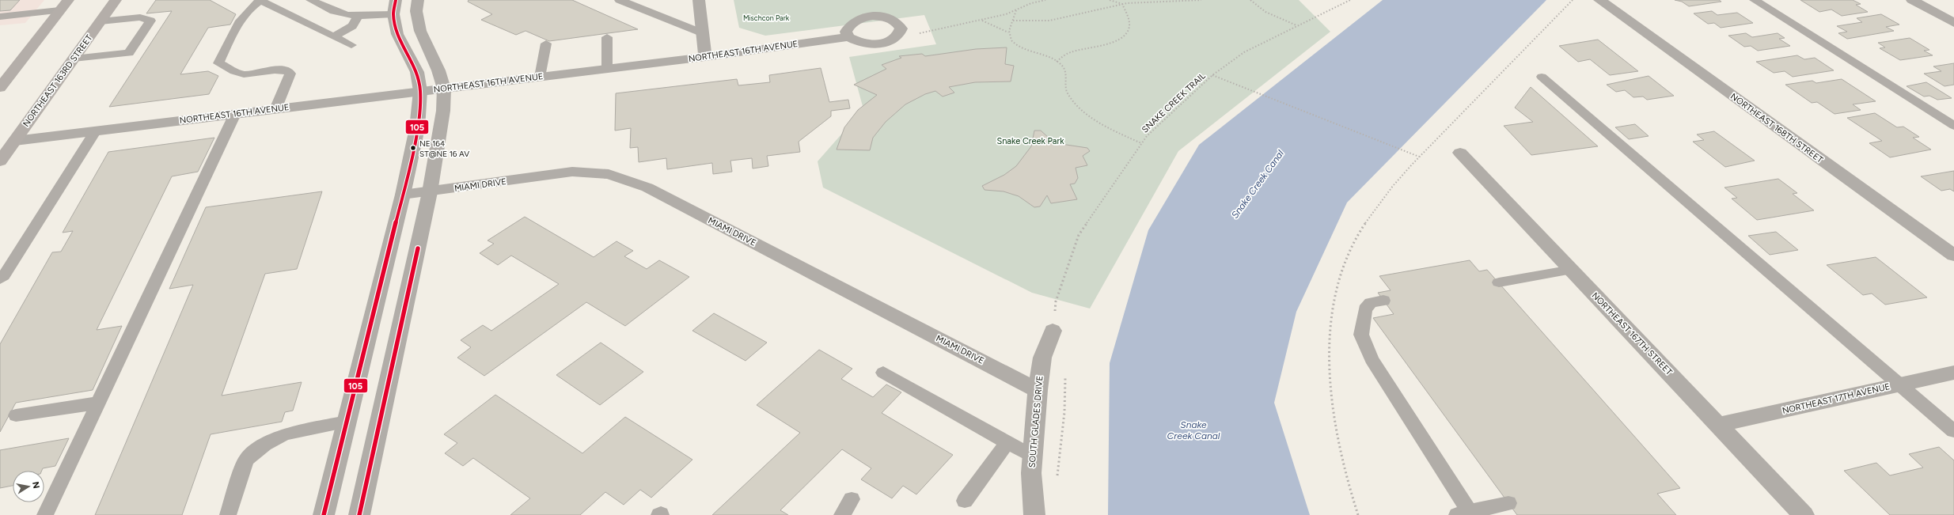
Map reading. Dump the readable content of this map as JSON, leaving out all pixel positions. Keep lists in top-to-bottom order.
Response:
{
  "streets": {
    "main road": ["NORTHEAST 163RD STREET"],
    "street": [
      "NORTHEAST 16TH AVENUE",
      "NORTHEAST 168TH STREET",
      "MIAMI DRIVE",
      "NORTHEAST 167TH STREET",
      "NORTHEAST 17TH AVENUE",
      "SOUTH GLADES DRIVE"
    ],
    "path": ["SNAKE CREEK TRAIL"]
  },
  "crossings": [
    ["NORTHEAST 16TH AVENUE", "NORTHEAST 163RD STREET"],
    ["SNAKE CREEK TRAIL", "SOUTH GLADES DRIVE"],
    ["MIAMI DRIVE", "SOUTH GLADES DRIVE"],
    ["NORTHEAST 167TH STREET", "NORTHEAST 17TH AVENUE"]
  ],
  "water": ["Snake Creek Canal"],
  "parks": ["Mischcon Park", "Snake Creek Park"],
  "places": ["NE 164 ST@NE 16 AV"],
  "lines": ["transit line 105"],
  "north": "right"
}
